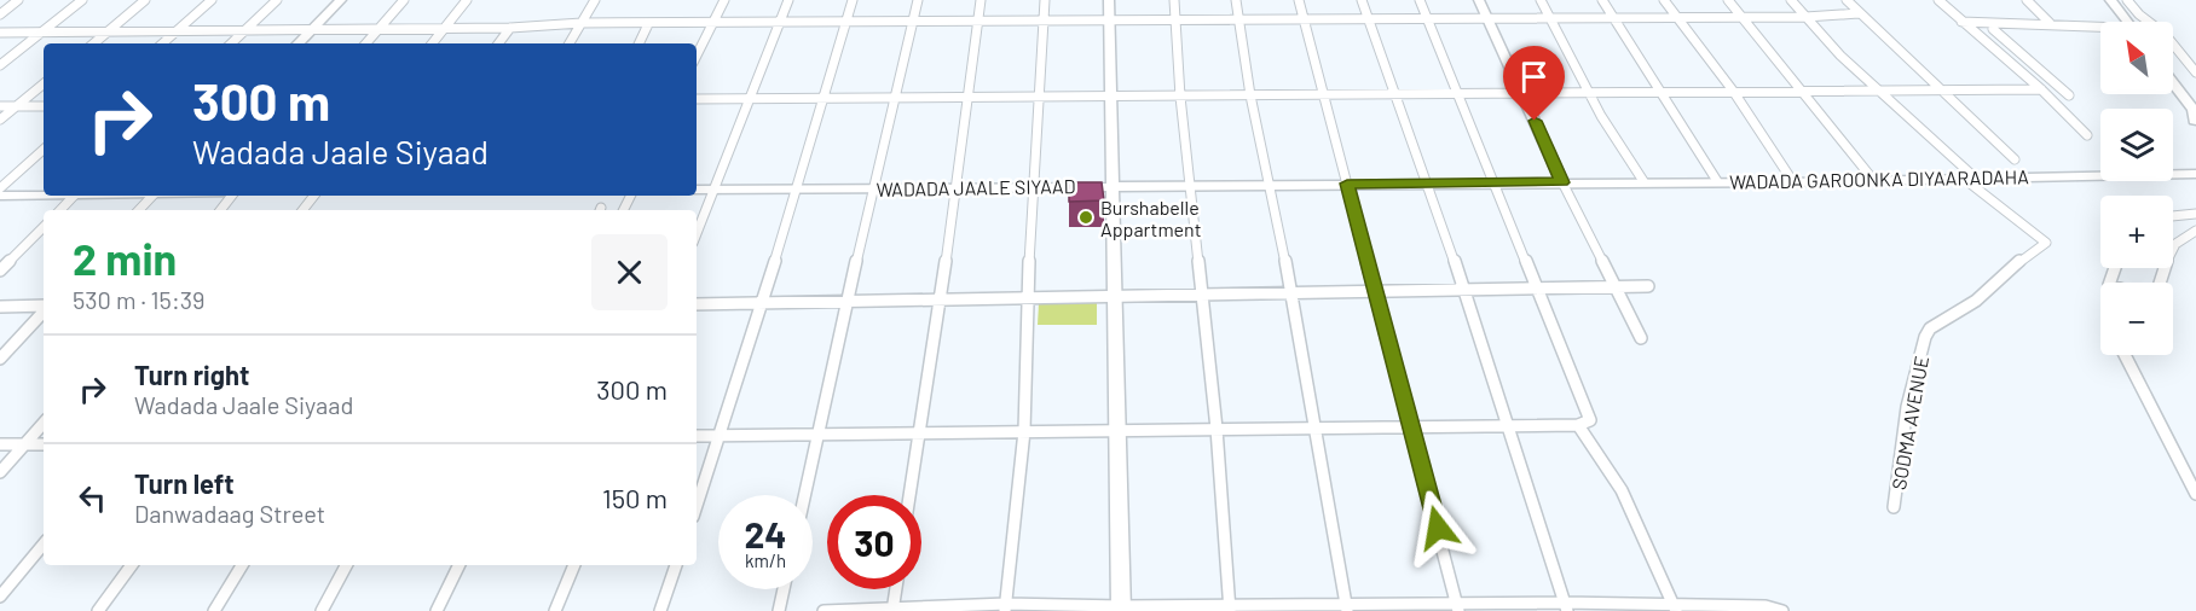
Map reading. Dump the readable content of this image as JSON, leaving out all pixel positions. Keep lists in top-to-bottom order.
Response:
{
  "streets": {
    "main road": ["WADADA GAROONKA DIYAARADAHA", "WADADA JAALE SIYAAD"],
    "street": ["SODMA AVENUE"]
  },
  "crossings": [
    ["WADADA GAROONKA DIYAARADAHA", "WADADA JAALE SIYAAD"],
    ["WADADA GAROONKA DIYAARADAHA", "SODMA AVENUE"]
  ],
  "places": ["Burshabelle Appartment"],
  "north": "top left",
  "page": {
    "map_buttons": ["+", "−"],
    "turn": ["300 m", "Wadada Jaale Siyaad"],
    "heading": ["2 min", "530 m · 15:39"],
    "list": [
      {
        "name": "Turn right",
        "note": "Wadada Jaale Siyaad",
        "value": "300 m"
      },
      {
        "name": "Turn left",
        "note": "Danwadaag Street",
        "value": "150 m"
      }
    ],
    "speed": "24 km/h",
    "limit": "30"
  }
}
